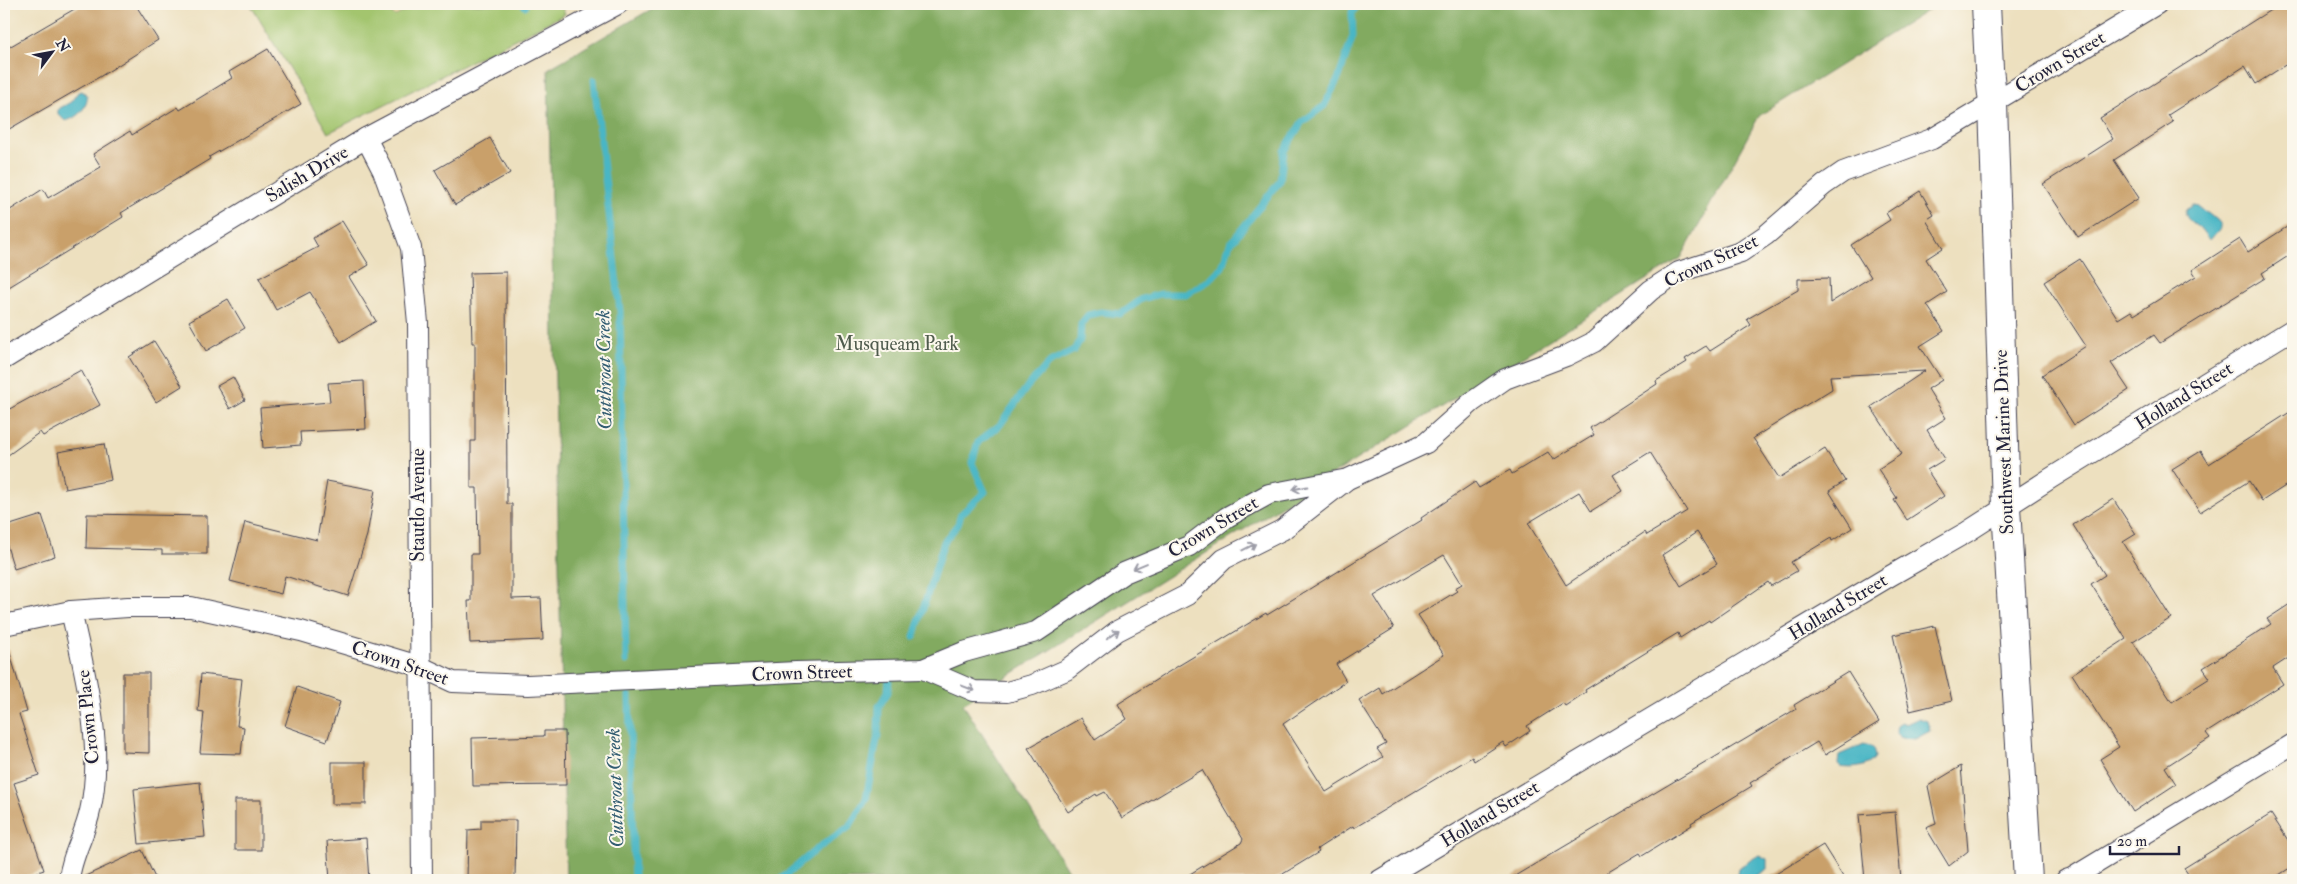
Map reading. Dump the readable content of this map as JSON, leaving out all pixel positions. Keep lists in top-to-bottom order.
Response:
{
  "streets": {
    "main road": ["Southwest Marine Drive"],
    "street": [
      "Crown Street",
      "Salish Drive",
      "Holland Street",
      "Stautlo Avenue",
      "Crown Place"
    ]
  },
  "crossings": [
    ["Crown Street", "Southwest Marine Drive"],
    ["Crown Street", "Stautlo Avenue"],
    ["Crown Street", "Crown Place"],
    ["Salish Drive", "Stautlo Avenue"],
    ["Holland Street", "Southwest Marine Drive"]
  ],
  "water": ["Cutthroat Creek"],
  "parks": ["Musqueam Park"],
  "scale_bar": "20 m",
  "north": "top right"
}
